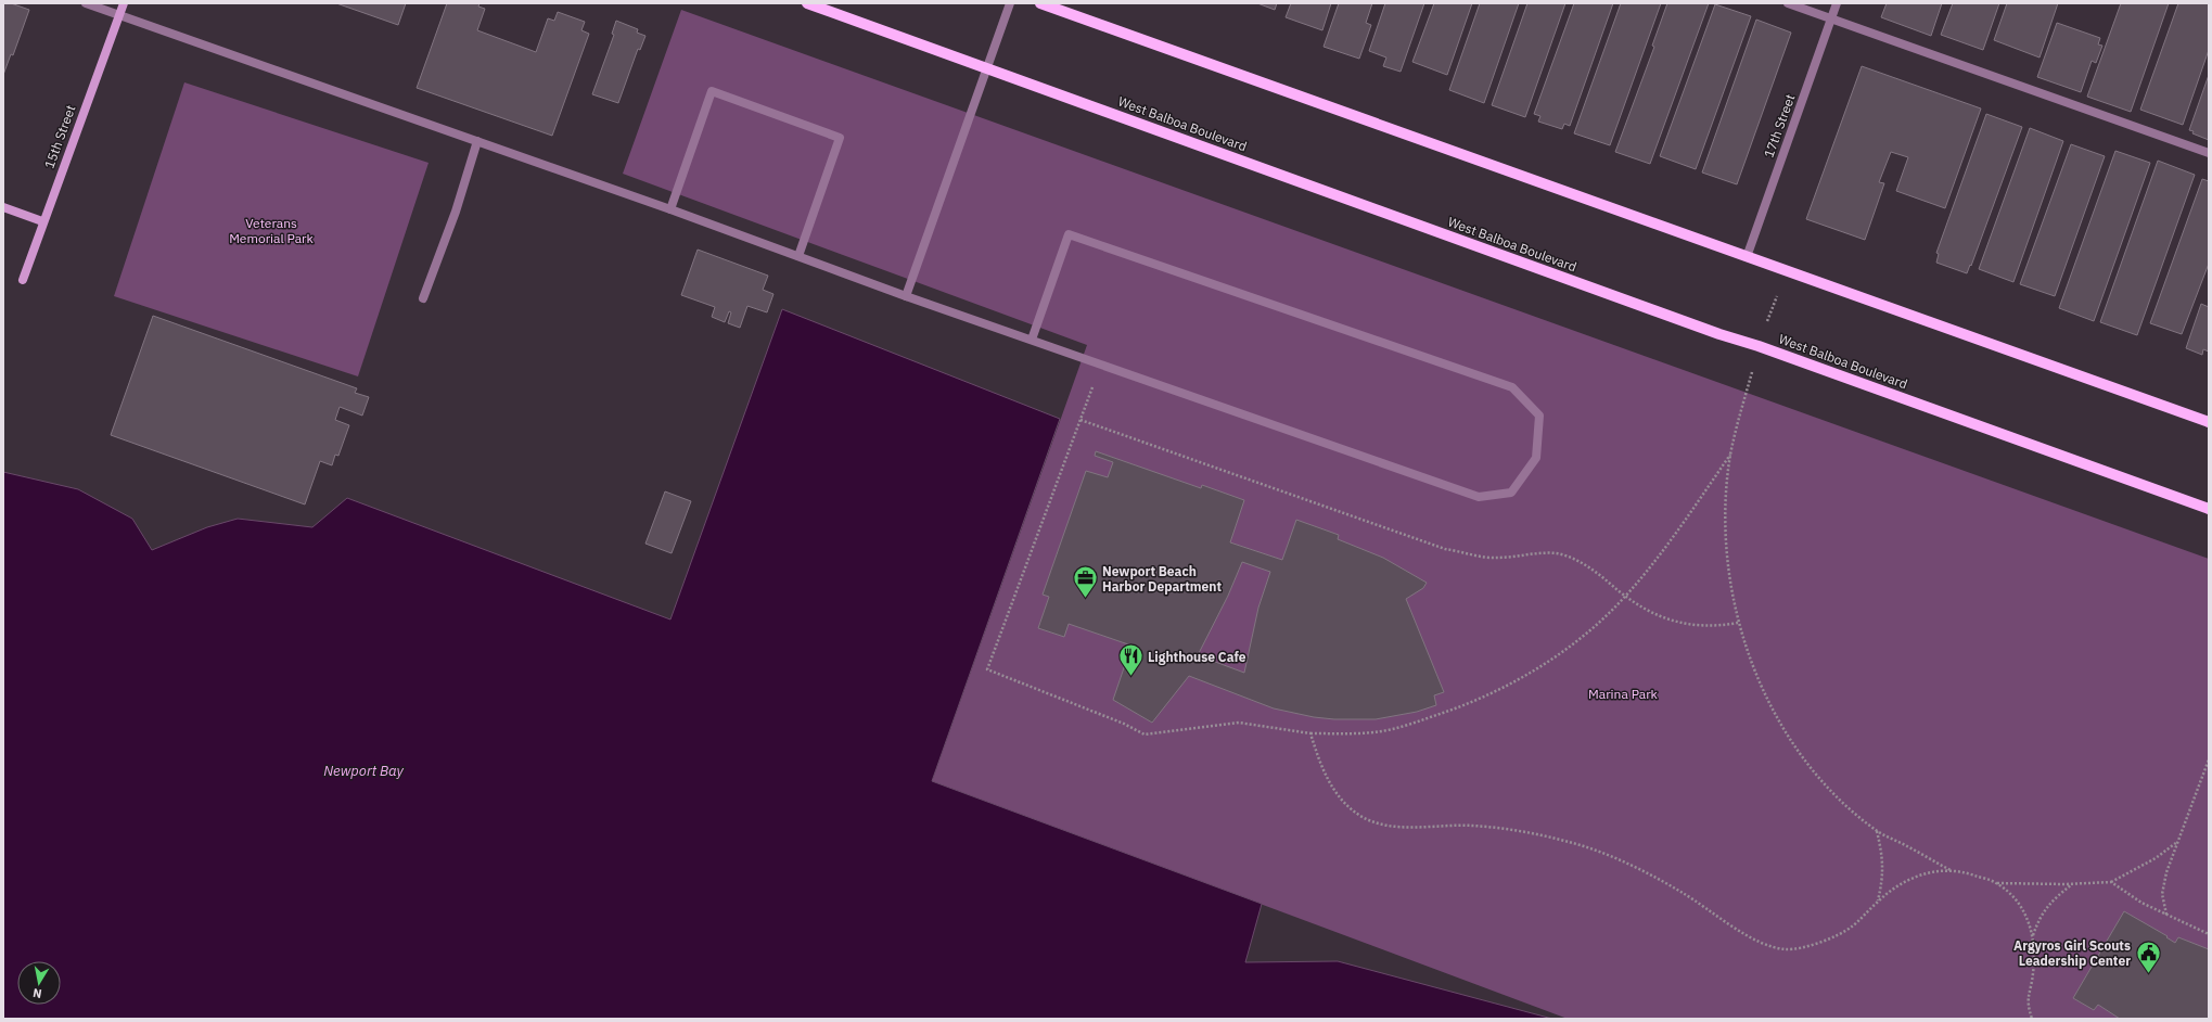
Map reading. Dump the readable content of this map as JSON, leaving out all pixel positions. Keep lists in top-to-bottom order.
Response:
{
  "streets": {
    "main road": ["West Balboa Boulevard"],
    "street": ["17th Street", "15th Street"]
  },
  "water": ["Newport Bay"],
  "parks": ["Veterans Memorial Park", "Marina Park"],
  "places": {
    "office": ["Newport Beach Harbor Department"],
    "restaurant": ["Lighthouse Cafe"],
    "public building": ["Argyros Girl Scouts Leadership Center"]
  },
  "north": "bottom"
}
